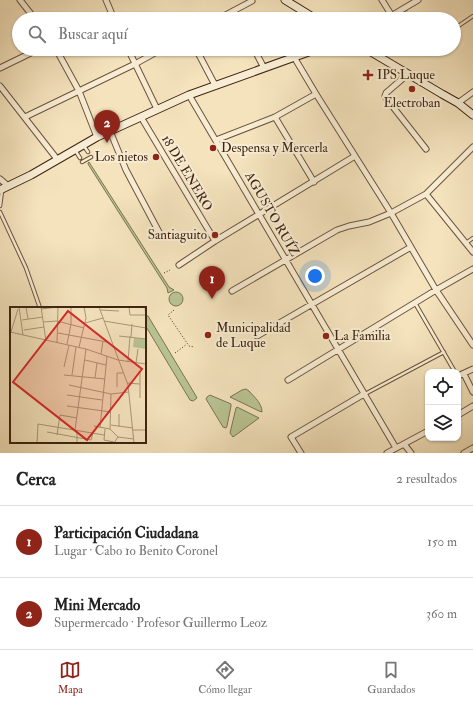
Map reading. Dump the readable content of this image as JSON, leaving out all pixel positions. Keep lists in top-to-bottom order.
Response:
{
  "streets": {
    "street": ["18 DE ENERO", "AGUSTO RUÍZ"]
  },
  "places": {
    "health": ["IPS Luque"],
    "other": [
      "Electroban",
      "Despensa y Mercerla",
      "Los nietos",
      "Santiaguito",
      "Municipalidad de Luque",
      "La Familia"
    ]
  },
  "page": {
    "search": "Buscar aquí",
    "pins": ["2", "1"],
    "heading": ["Cerca", "2 resultados"],
    "list": [
      {
        "mark": "1",
        "name": "Participación Ciudadana",
        "note": "Lugar · Cabo 1o Benito Coronel",
        "value": "150 m"
      },
      {
        "mark": "2",
        "name": "Mini Mercado",
        "note": "Supermercado · Profesor Guillermo Leoz",
        "value": "360 m"
      }
    ],
    "nav": ["Mapa", "Cómo llegar", "Guardados"]
  }
}
